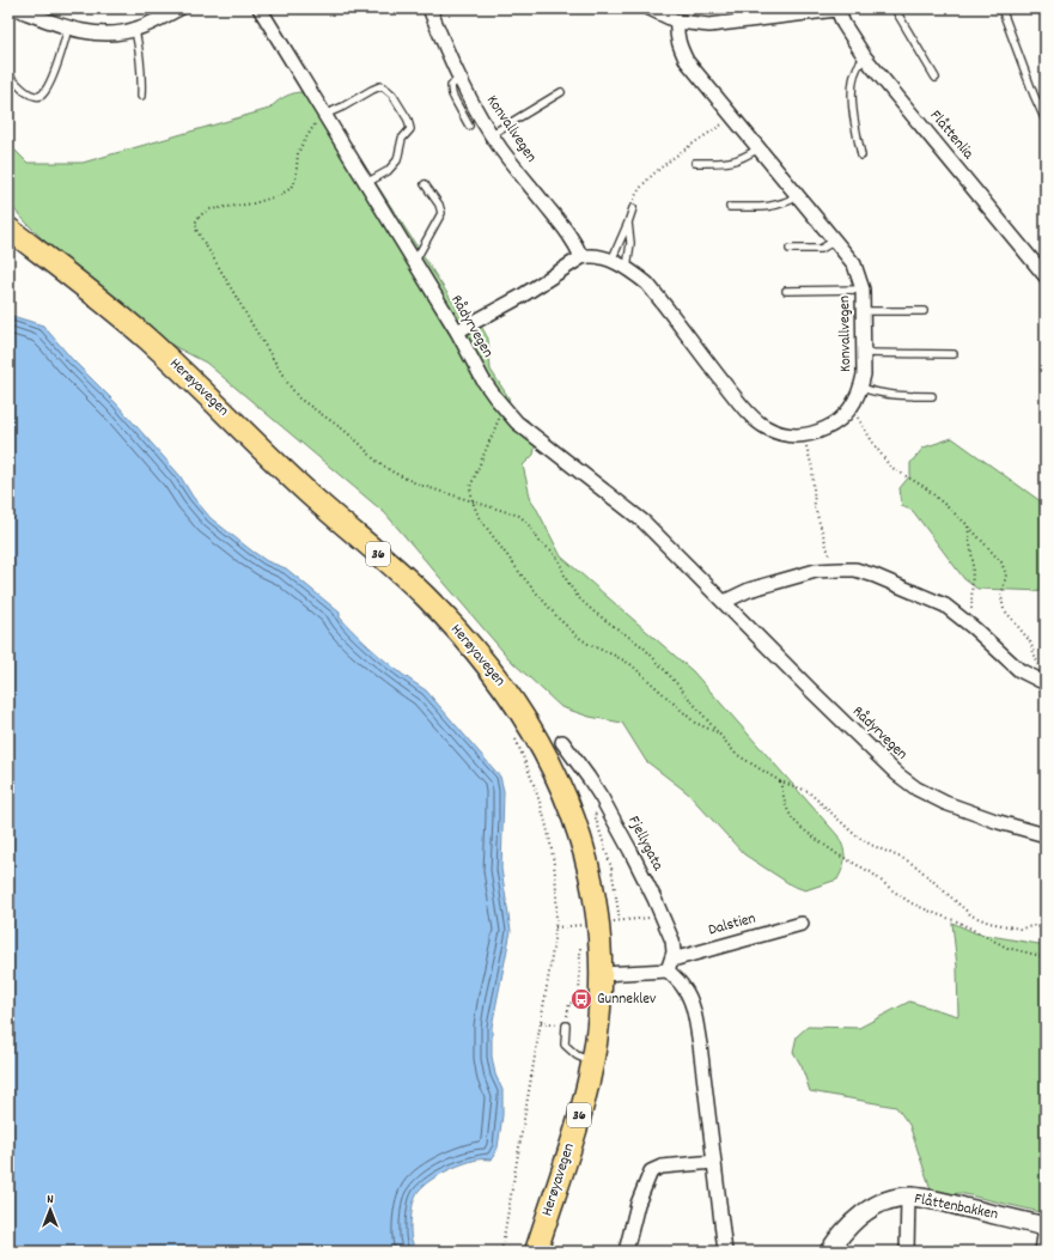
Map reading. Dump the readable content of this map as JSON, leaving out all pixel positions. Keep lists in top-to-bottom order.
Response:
{
  "streets": {
    "highway": ["Herøyavegen", "36"],
    "main road": ["Flåttenbakken"],
    "street": [
      "Konvallvegen",
      "Flåttenlia",
      "Rådyrvegen",
      "Fjellygata",
      "Dalstien"
    ]
  },
  "crossings": [
    ["Fjellygata", "Dalstien"]
  ],
  "places": {
    "bus stop": ["Gunneklev"]
  },
  "north": "top"
}
